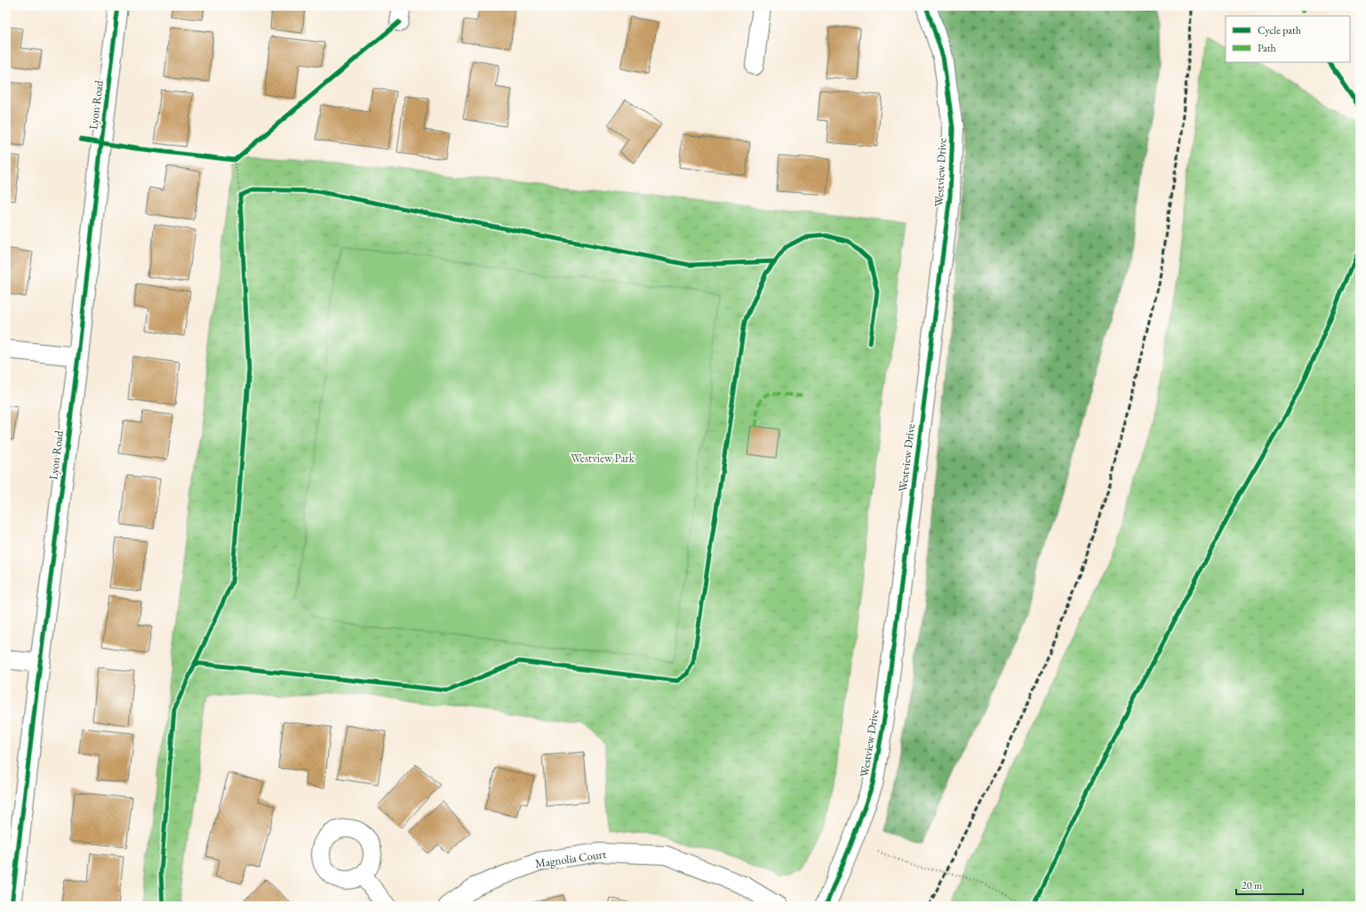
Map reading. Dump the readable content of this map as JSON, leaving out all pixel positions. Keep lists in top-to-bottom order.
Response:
{
  "streets": {
    "street": ["Lyon Road", "Westview Drive", "Magnolia Court"]
  },
  "parks": ["Westview Park"],
  "legend": ["Cycle path", "Path"],
  "scale_bar": "20 m"
}
